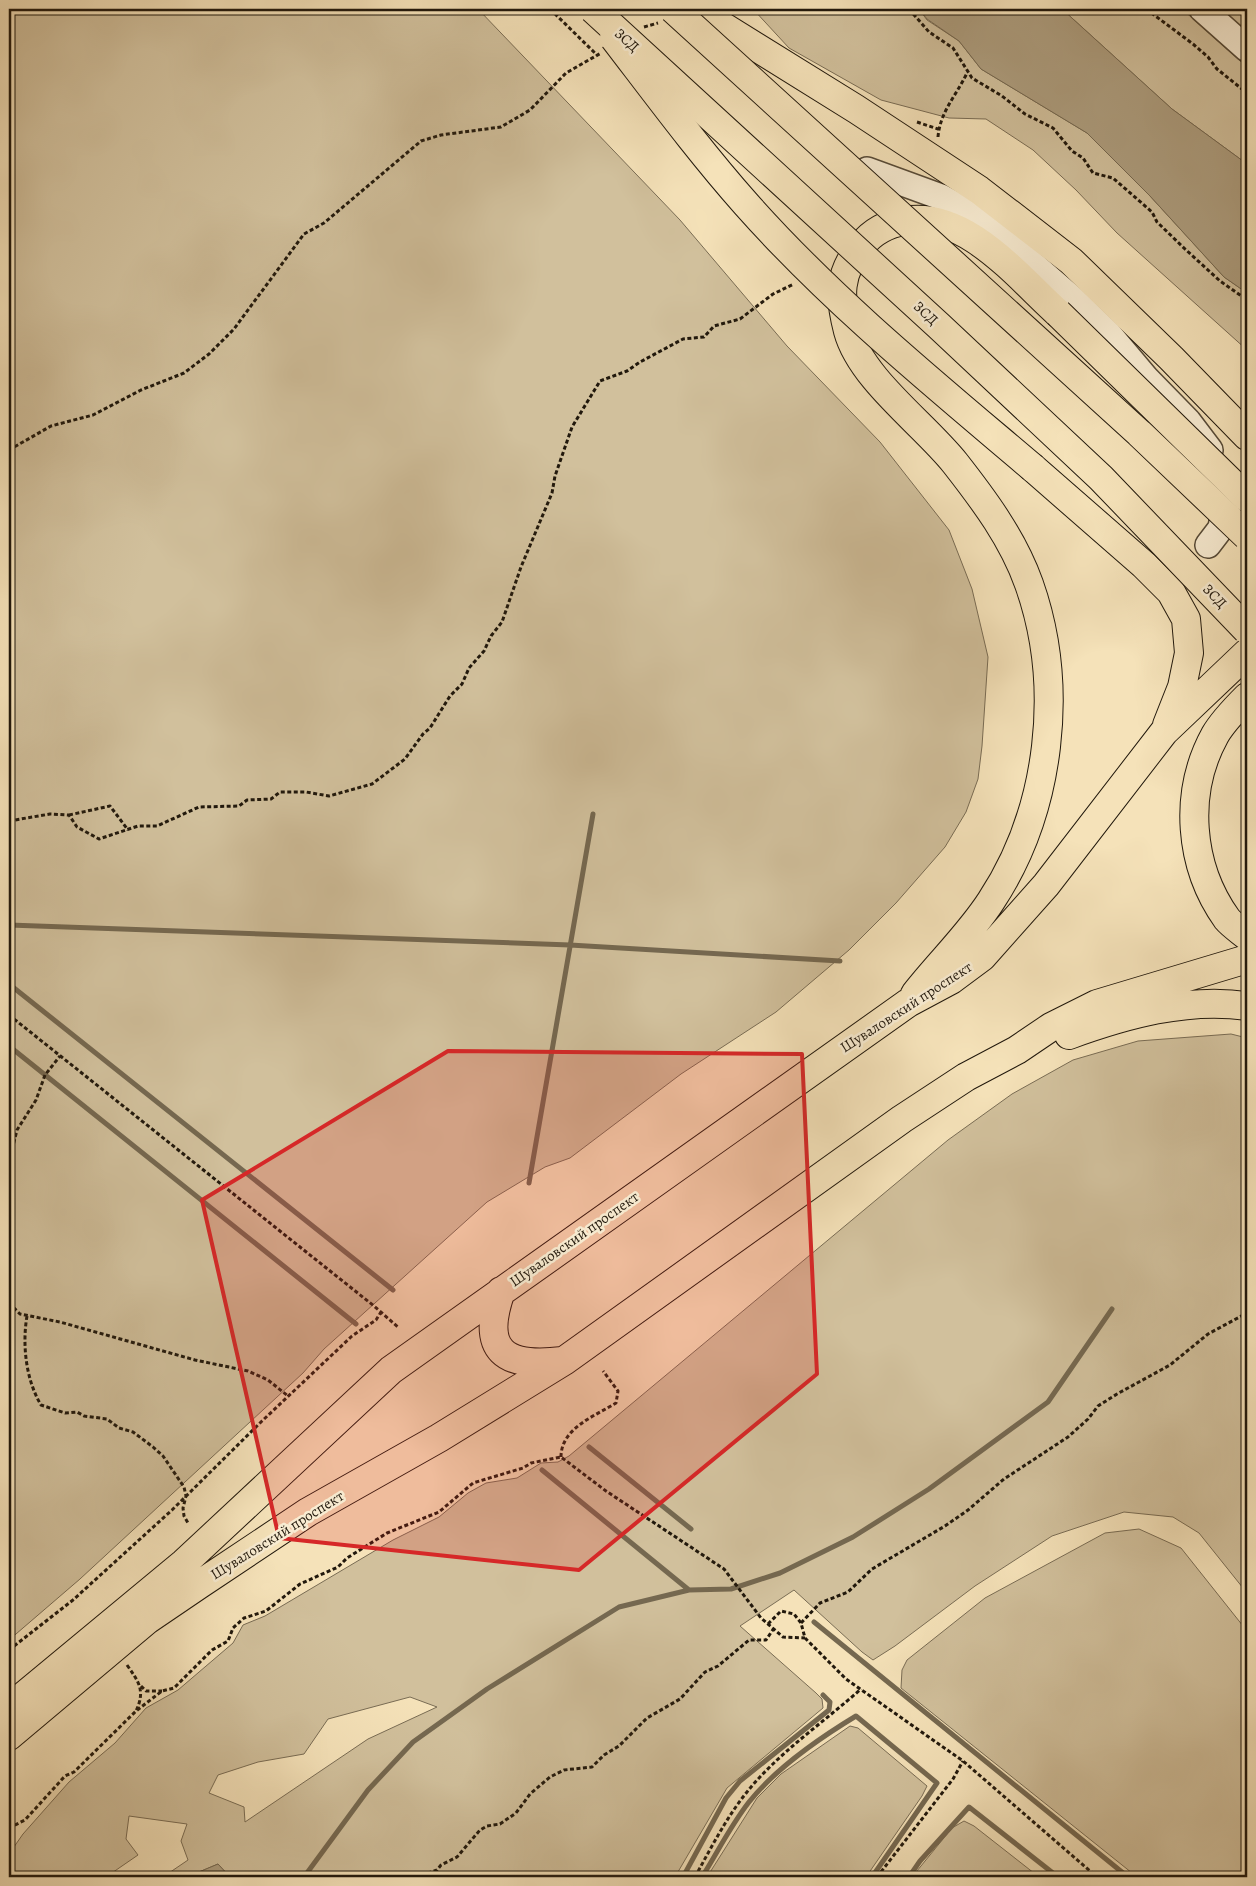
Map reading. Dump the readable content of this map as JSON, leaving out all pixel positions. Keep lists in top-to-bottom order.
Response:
{
  "streets": {
    "main road": ["ЗСД", "Шуваловский проспект"]
  }
}
